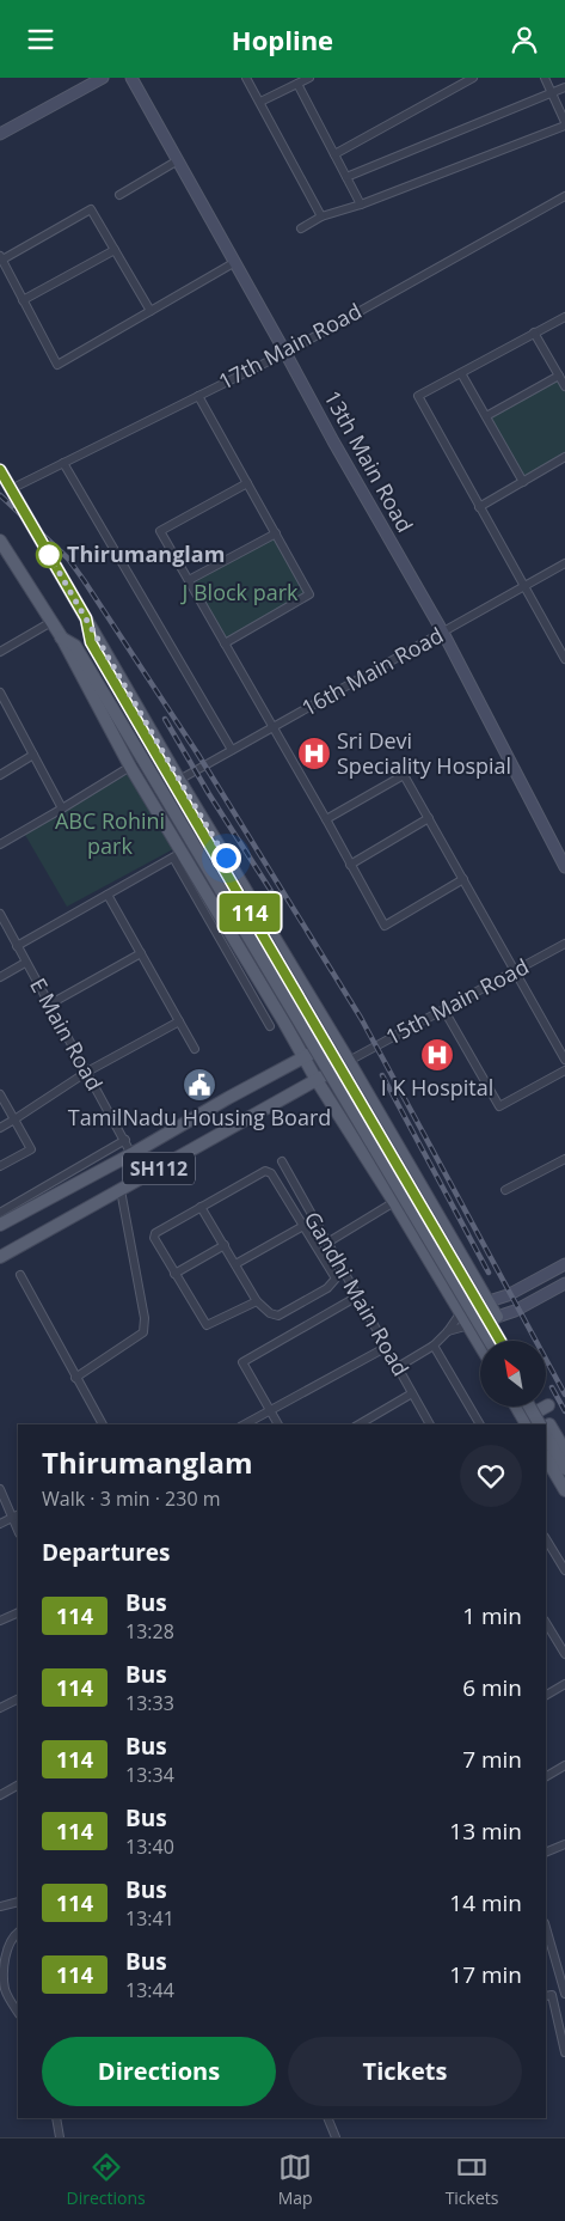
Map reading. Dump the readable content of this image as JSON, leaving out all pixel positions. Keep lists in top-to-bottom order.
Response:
{
  "streets": {
    "main road": ["SH112"],
    "street": [
      "17th Main Road",
      "13th Main Road",
      "16th Main Road",
      "15th Main Road",
      "E Main Road",
      "Gandhi Main Road"
    ]
  },
  "crossings": [
    ["17th Main Road", "13th Main Road"],
    ["13th Main Road", "16th Main Road"],
    ["15th Main Road", "SH112"],
    ["E Main Road", "SH112"]
  ],
  "parks": ["J Block park", "ABC Rohini park"],
  "places": {
    "other": ["Thirumanglam"],
    "hospital": ["Sri Devi Speciality Hospial", "I K Hospital"],
    "public building": ["TamilNadu Housing Board"]
  },
  "lines": ["bus line 114"],
  "north": "top left",
  "page": {
    "header": "Hopline",
    "on_map": "114",
    "heading": [
      ["Thirumanglam", "Walk · 3 min · 230 m"],
      "Departures"
    ],
    "list": [
      {
        "mark": "114",
        "name": "Bus",
        "note": "13:28",
        "value": "1 min"
      },
      {
        "mark": "114",
        "name": "Bus",
        "note": "13:33",
        "value": "6 min"
      },
      {
        "mark": "114",
        "name": "Bus",
        "note": "13:34",
        "value": "7 min"
      },
      {
        "mark": "114",
        "name": "Bus",
        "note": "13:40",
        "value": "13 min"
      },
      {
        "mark": "114",
        "name": "Bus",
        "note": "13:41",
        "value": "14 min"
      },
      {
        "mark": "114",
        "name": "Bus",
        "note": "13:44",
        "value": "17 min"
      }
    ],
    "buttons": ["Directions", "Tickets"],
    "tabs": ["Directions", "Map", "Tickets"]
  }
}
